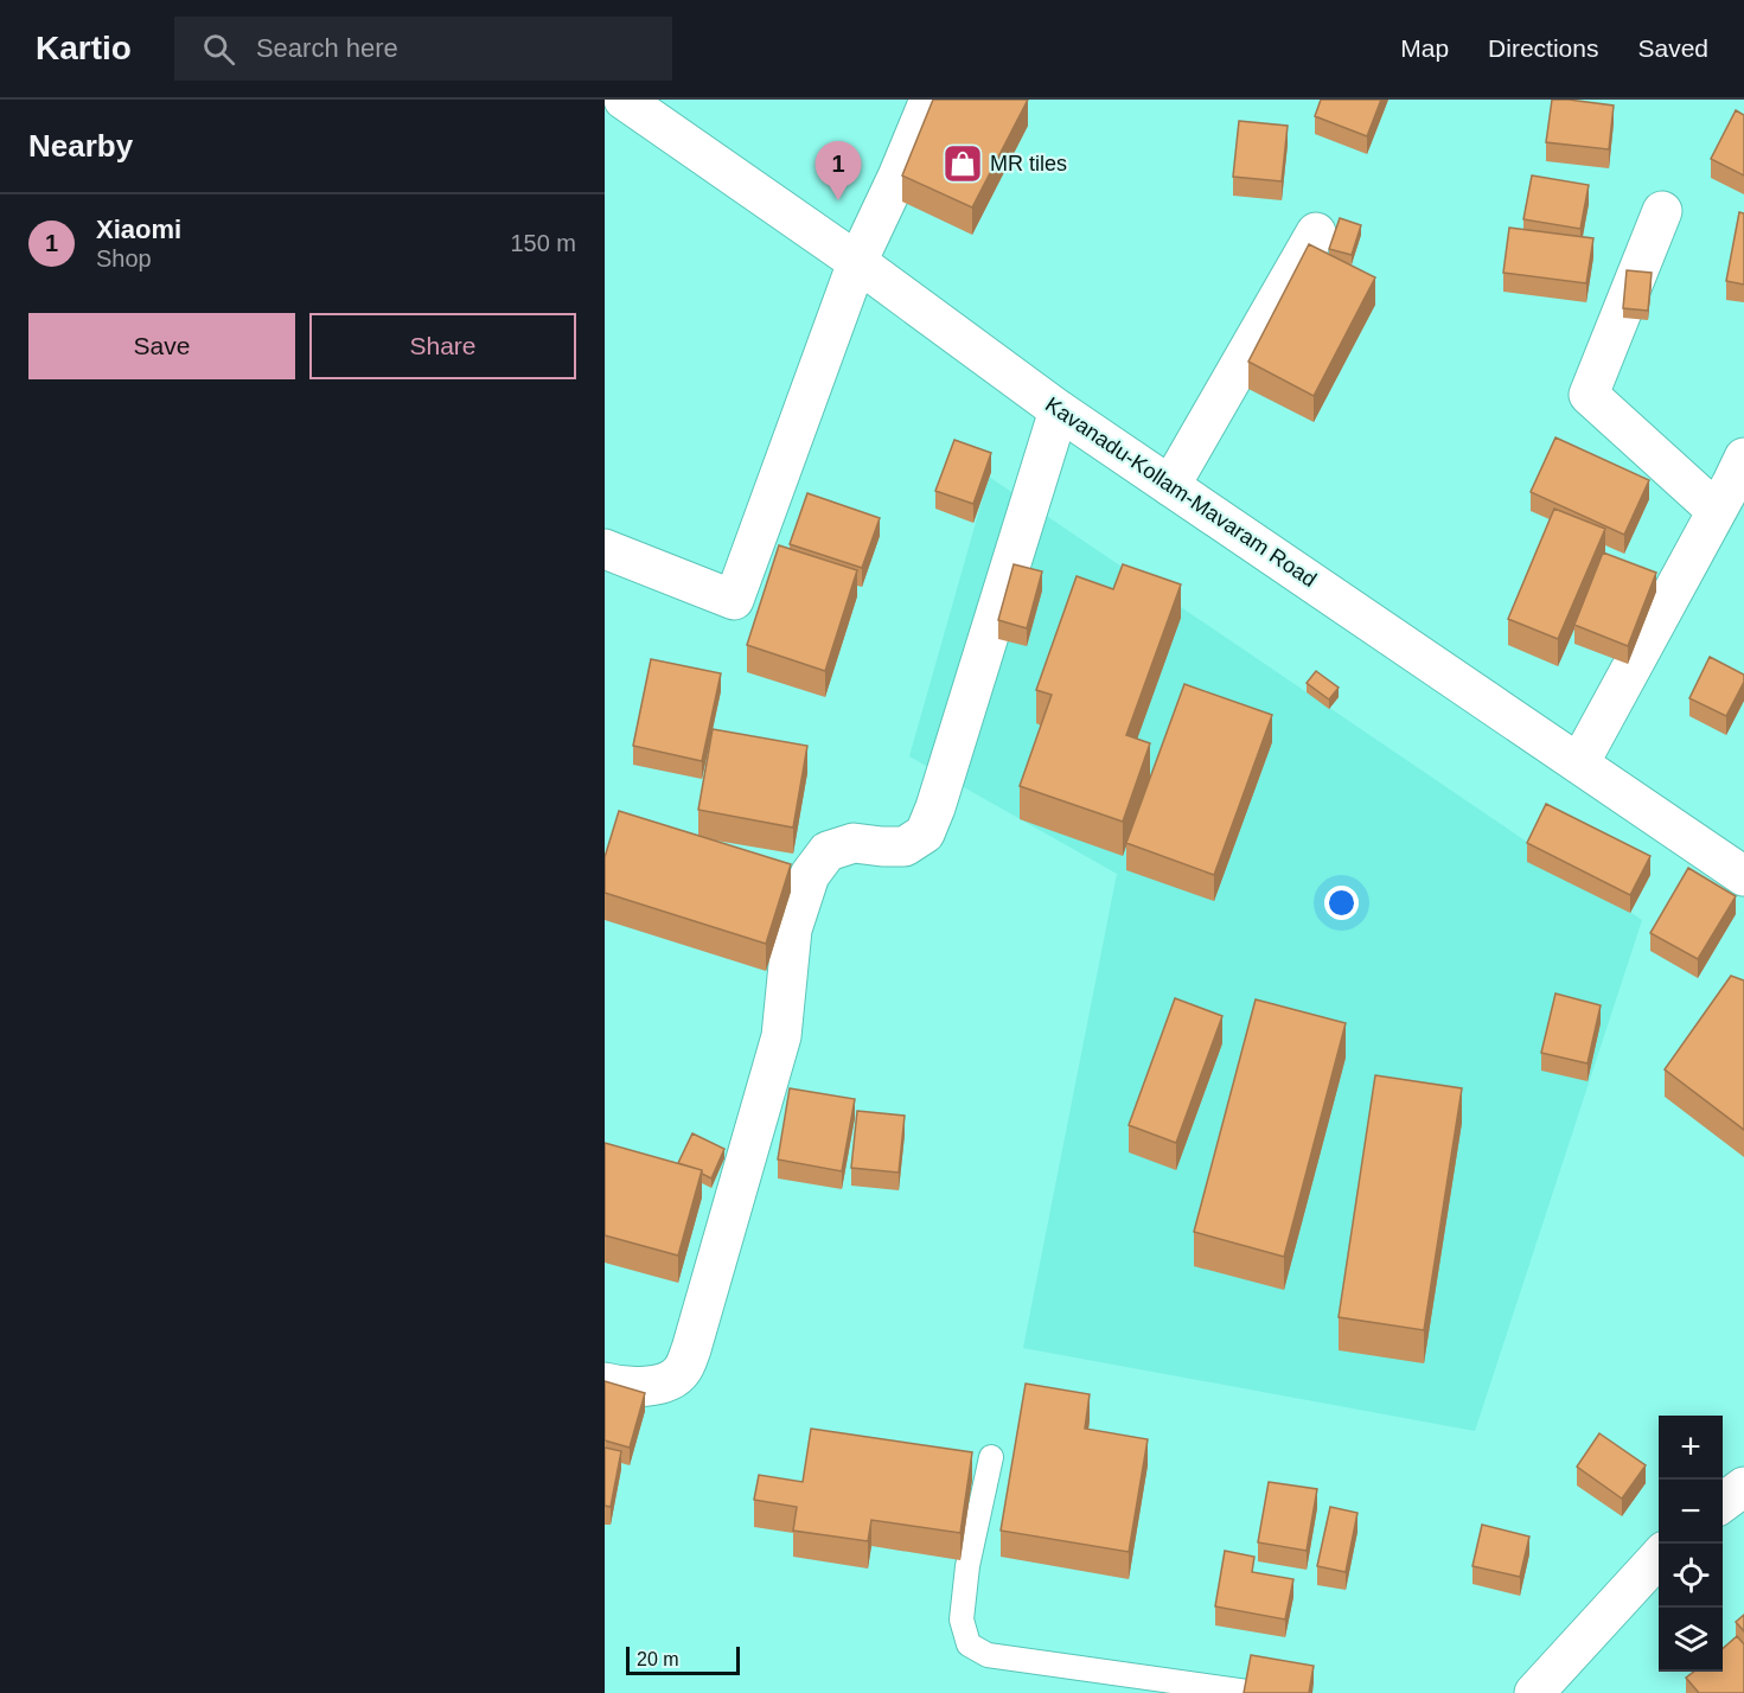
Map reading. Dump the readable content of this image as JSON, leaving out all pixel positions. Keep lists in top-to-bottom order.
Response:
{
  "streets": {
    "street": ["Kavanadu-Kollam-Mavaram Road"]
  },
  "places": {
    "shop": ["MR tiles"]
  },
  "scale_bar": "20 m",
  "page": {
    "header": "Kartio",
    "search": "Search here",
    "nav": ["Map", "Directions", "Saved"],
    "heading": "Nearby",
    "pins": "1",
    "list": [
      {
        "mark": "1",
        "name": "Xiaomi",
        "note": "Shop",
        "value": "150 m"
      }
    ],
    "buttons": ["Save", "Share"],
    "map_buttons": ["+", "−"],
    "scale": "20 m"
  }
}
